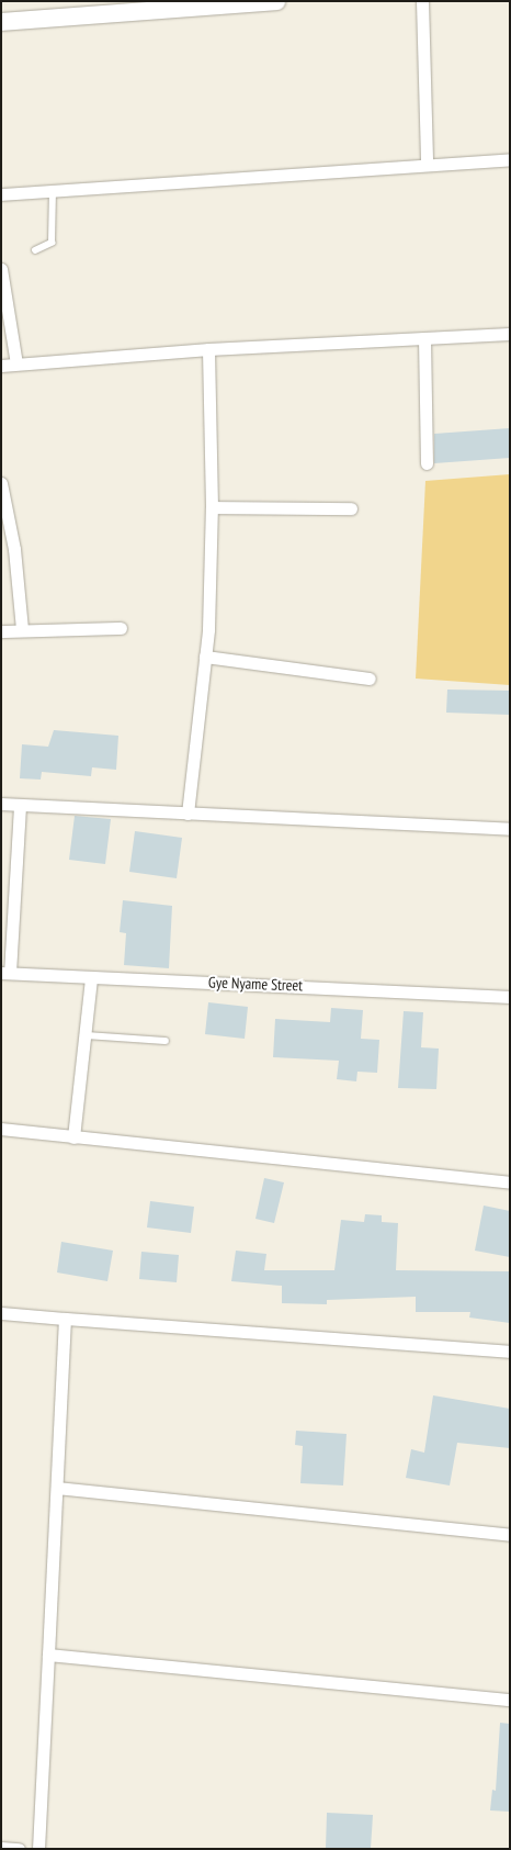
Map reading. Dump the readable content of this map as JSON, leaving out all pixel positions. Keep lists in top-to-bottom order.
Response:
{
  "streets": {
    "street": ["Gye Nyame Street"]
  }
}
